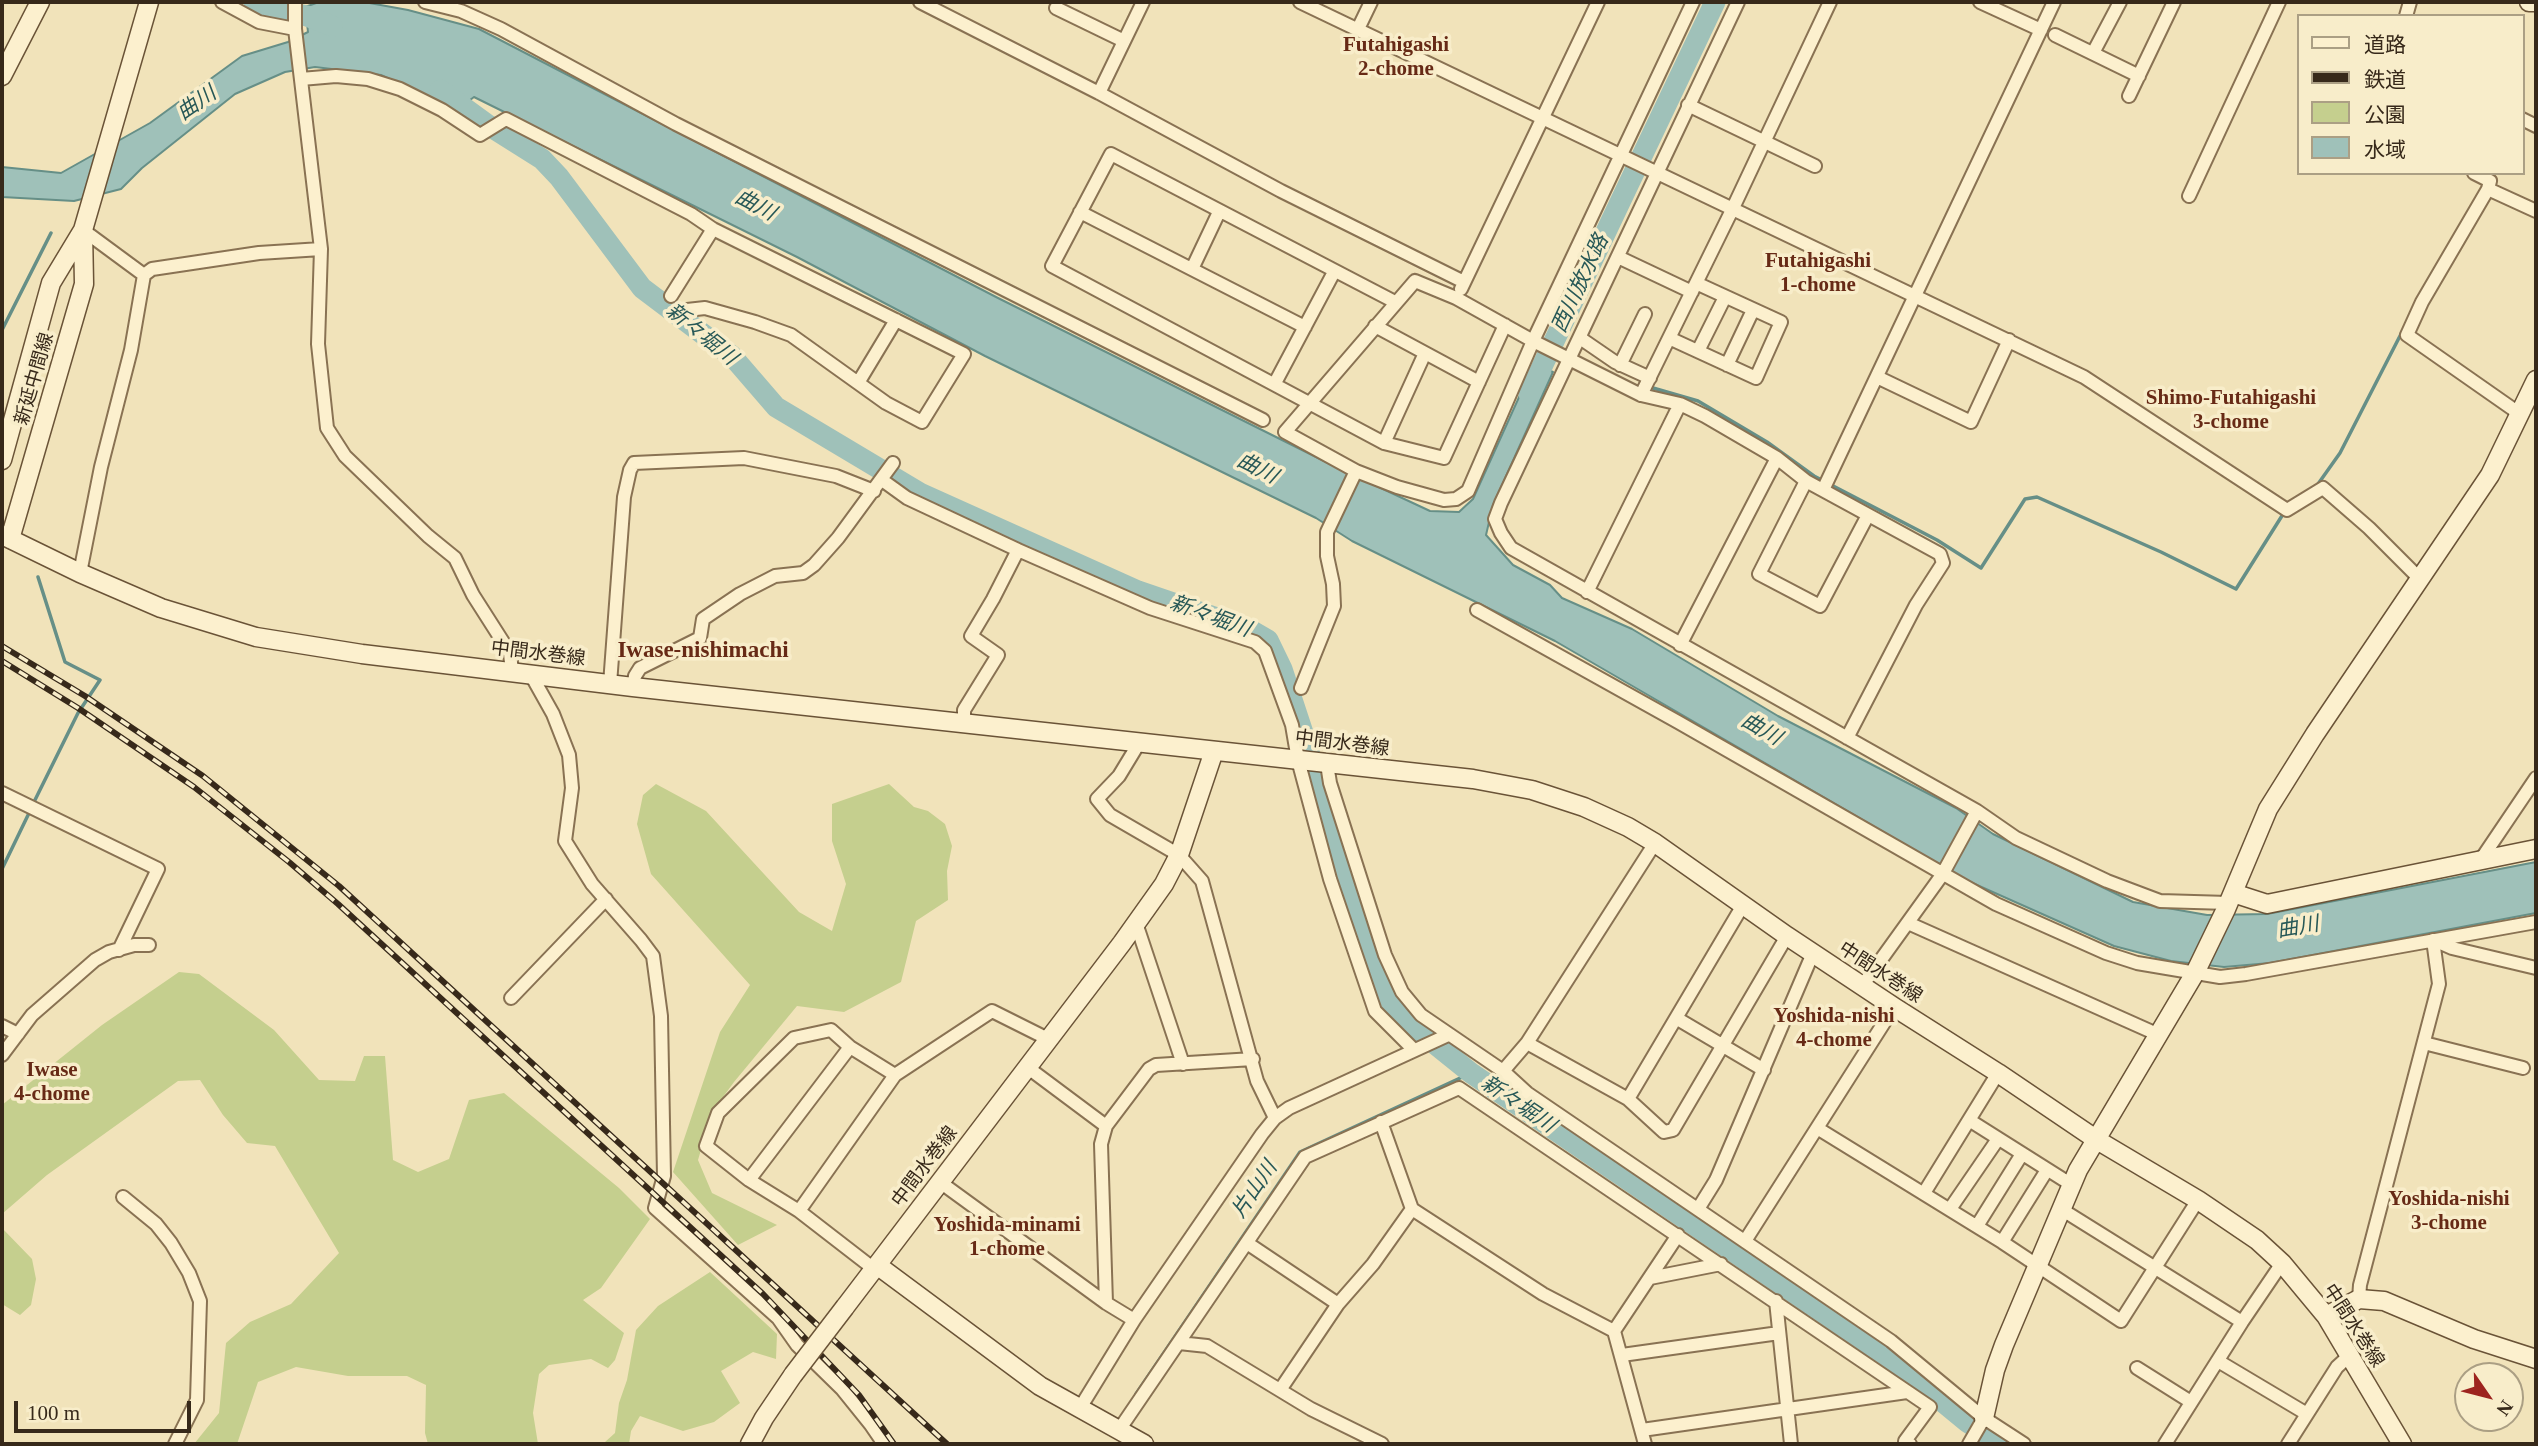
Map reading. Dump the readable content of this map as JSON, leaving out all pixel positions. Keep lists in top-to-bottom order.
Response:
{
  "streets": {
    "main road": ["新延中間線", "中間水巻線"]
  },
  "crossings": [
    ["新延中間線", "中間水巻線"]
  ],
  "districts": [
    "Futahigashi 2-chome",
    "Futahigashi 1-chome",
    "Shimo-Futahigashi 3-chome",
    "Iwase-nishimachi",
    "Yoshida-nishi 4-chome",
    "Iwase 4-chome",
    "Yoshida-nishi 3-chome",
    "Yoshida-minami 1-chome"
  ],
  "water": [
    "曲川",
    "西川放水路",
    "新々堀川",
    "片山川"
  ],
  "legend": [
    "道路",
    "鉄道",
    "公園",
    "水域"
  ],
  "scale_bar": "100 m",
  "north": "bottom right"
}
